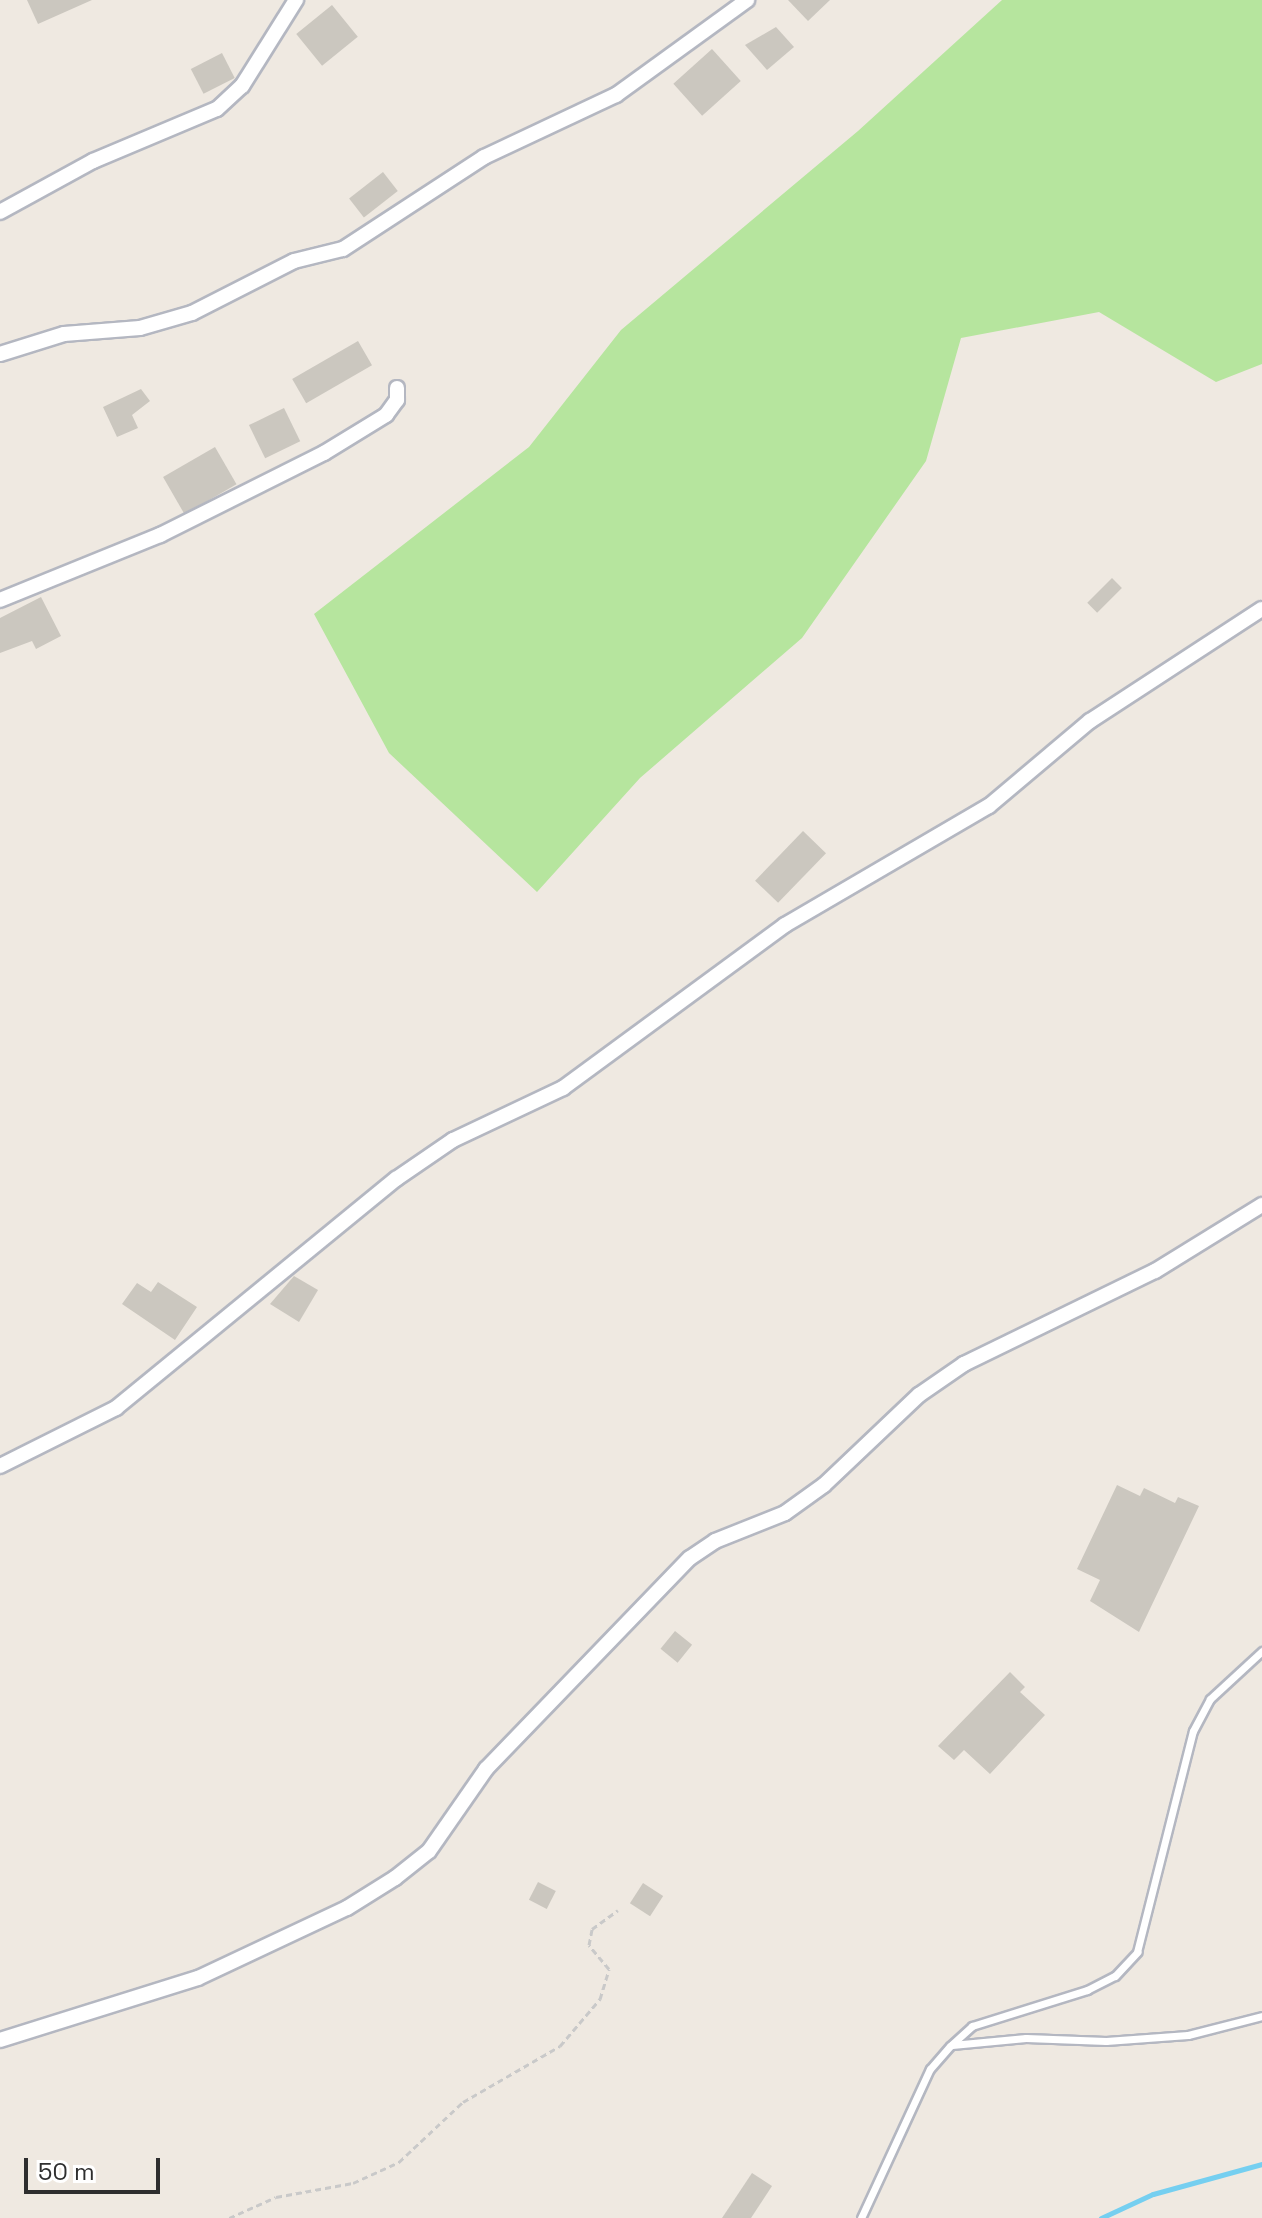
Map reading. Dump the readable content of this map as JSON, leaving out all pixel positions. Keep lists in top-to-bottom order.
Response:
{
  "scale_bar": "50 m"
}
